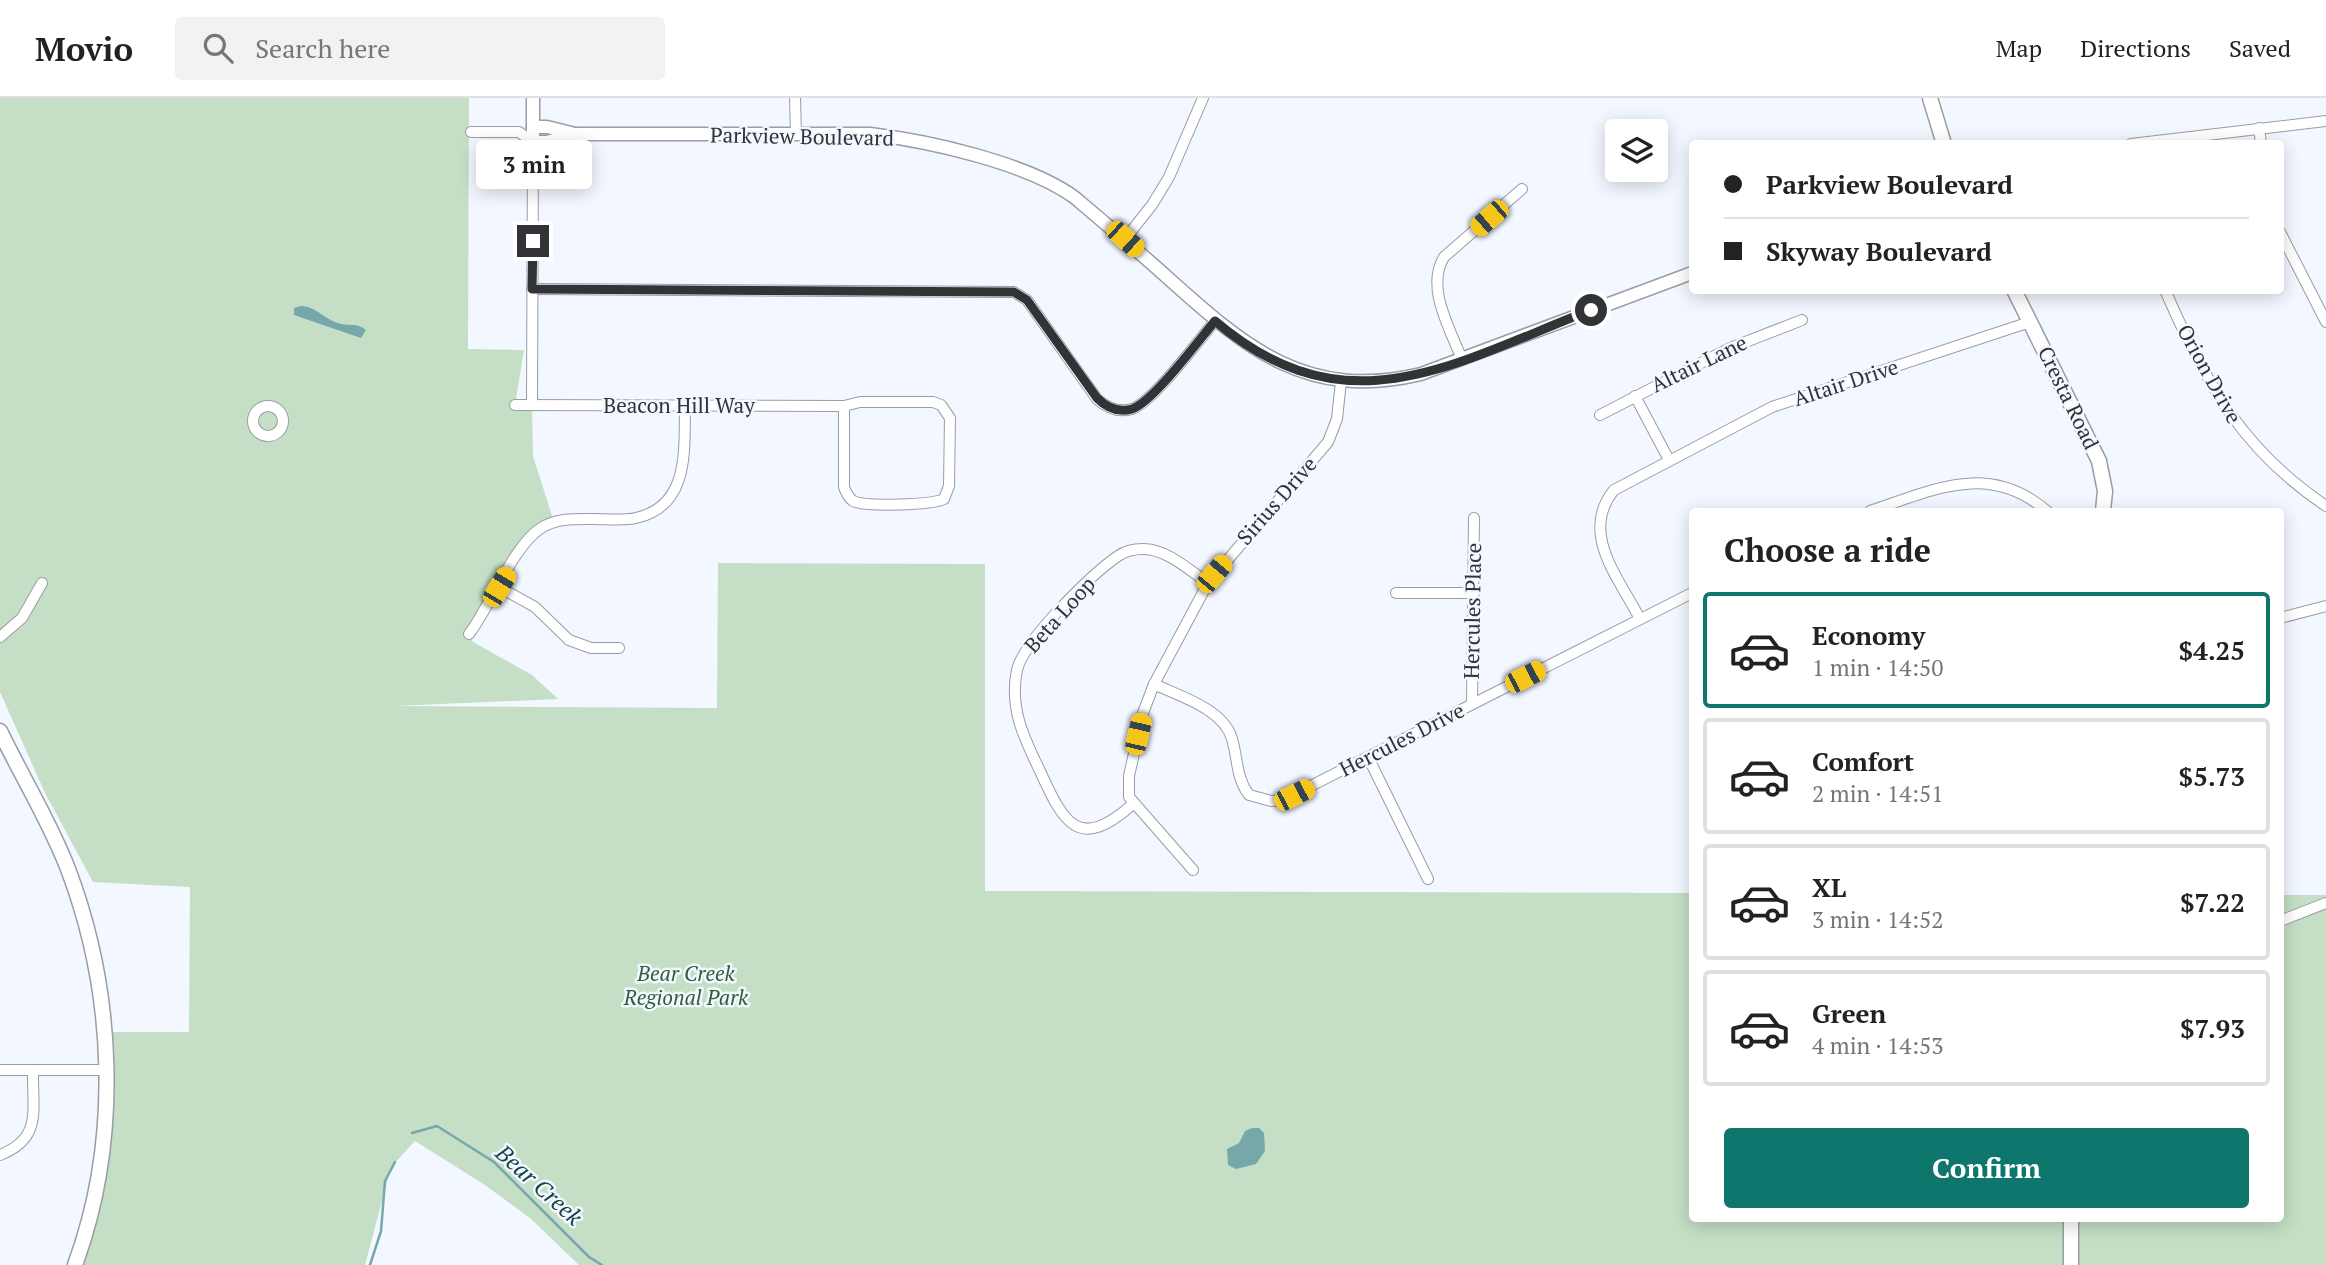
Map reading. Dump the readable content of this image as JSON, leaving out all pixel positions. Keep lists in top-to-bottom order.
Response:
{
  "streets": {
    "main road": ["Cresta Road"],
    "street": [
      "Parkview Boulevard",
      "Altair Lane",
      "Orion Drive",
      "Altair Drive",
      "Beacon Hill Way",
      "Sirius Drive",
      "Hercules Place",
      "Beta Loop",
      "Hercules Drive"
    ]
  },
  "crossings": [
    ["Parkview Boulevard", "Sirius Drive"],
    ["Altair Drive", "Cresta Road"],
    ["Altair Drive", "Hercules Drive"],
    ["Sirius Drive", "Beta Loop"],
    ["Sirius Drive", "Hercules Drive"],
    ["Hercules Place", "Hercules Drive"]
  ],
  "water": ["Bear Creek"],
  "parks": ["Bear Creek Regional Park"],
  "page": {
    "header": "Movio",
    "search": "Search here",
    "nav": ["Map", "Directions", "Saved"],
    "bubble": "3 min",
    "banner": ["Parkview Boulevard", "Skyway Boulevard"],
    "heading": "Choose a ride",
    "list": [
      {
        "name": "Economy",
        "note": "1 min · 14:50",
        "value": "$4.25"
      },
      {
        "name": "Comfort",
        "note": "2 min · 14:51",
        "value": "$5.73"
      },
      {
        "name": "XL",
        "note": "3 min · 14:52",
        "value": "$7.22"
      },
      {
        "name": "Green",
        "note": "4 min · 14:53",
        "value": "$7.93"
      }
    ],
    "buttons": "Confirm"
  }
}
